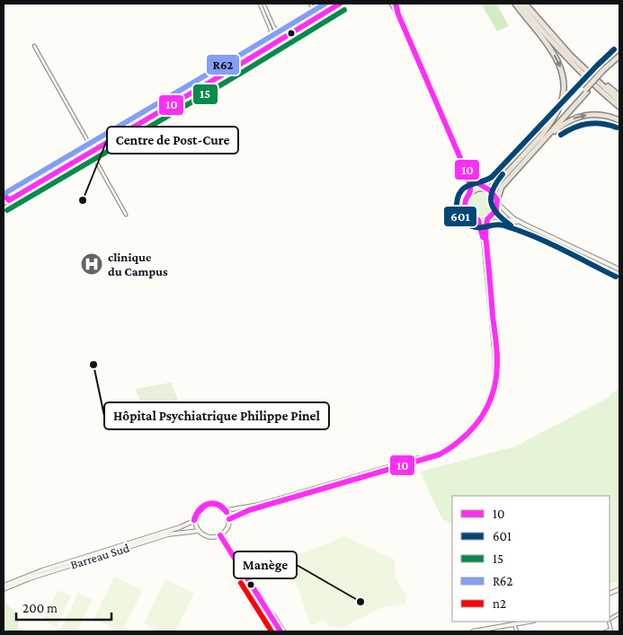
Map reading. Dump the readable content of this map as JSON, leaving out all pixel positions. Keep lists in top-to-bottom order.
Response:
{
  "streets": {
    "main road": ["Barreau Sud"]
  },
  "places": {
    "other": ["Centre de Post-Cure", "Hôpital Psychiatrique Philippe Pinel", "Manège"],
    "hospital": ["clinique du Campus"]
  },
  "lines": [
    "transit line 10",
    "transit line R62",
    "transit line 15",
    "transit line 601",
    "transit line n2"
  ],
  "legend": [
    "10",
    "601",
    "15",
    "R62",
    "n2"
  ],
  "scale_bar": "200 m"
}
